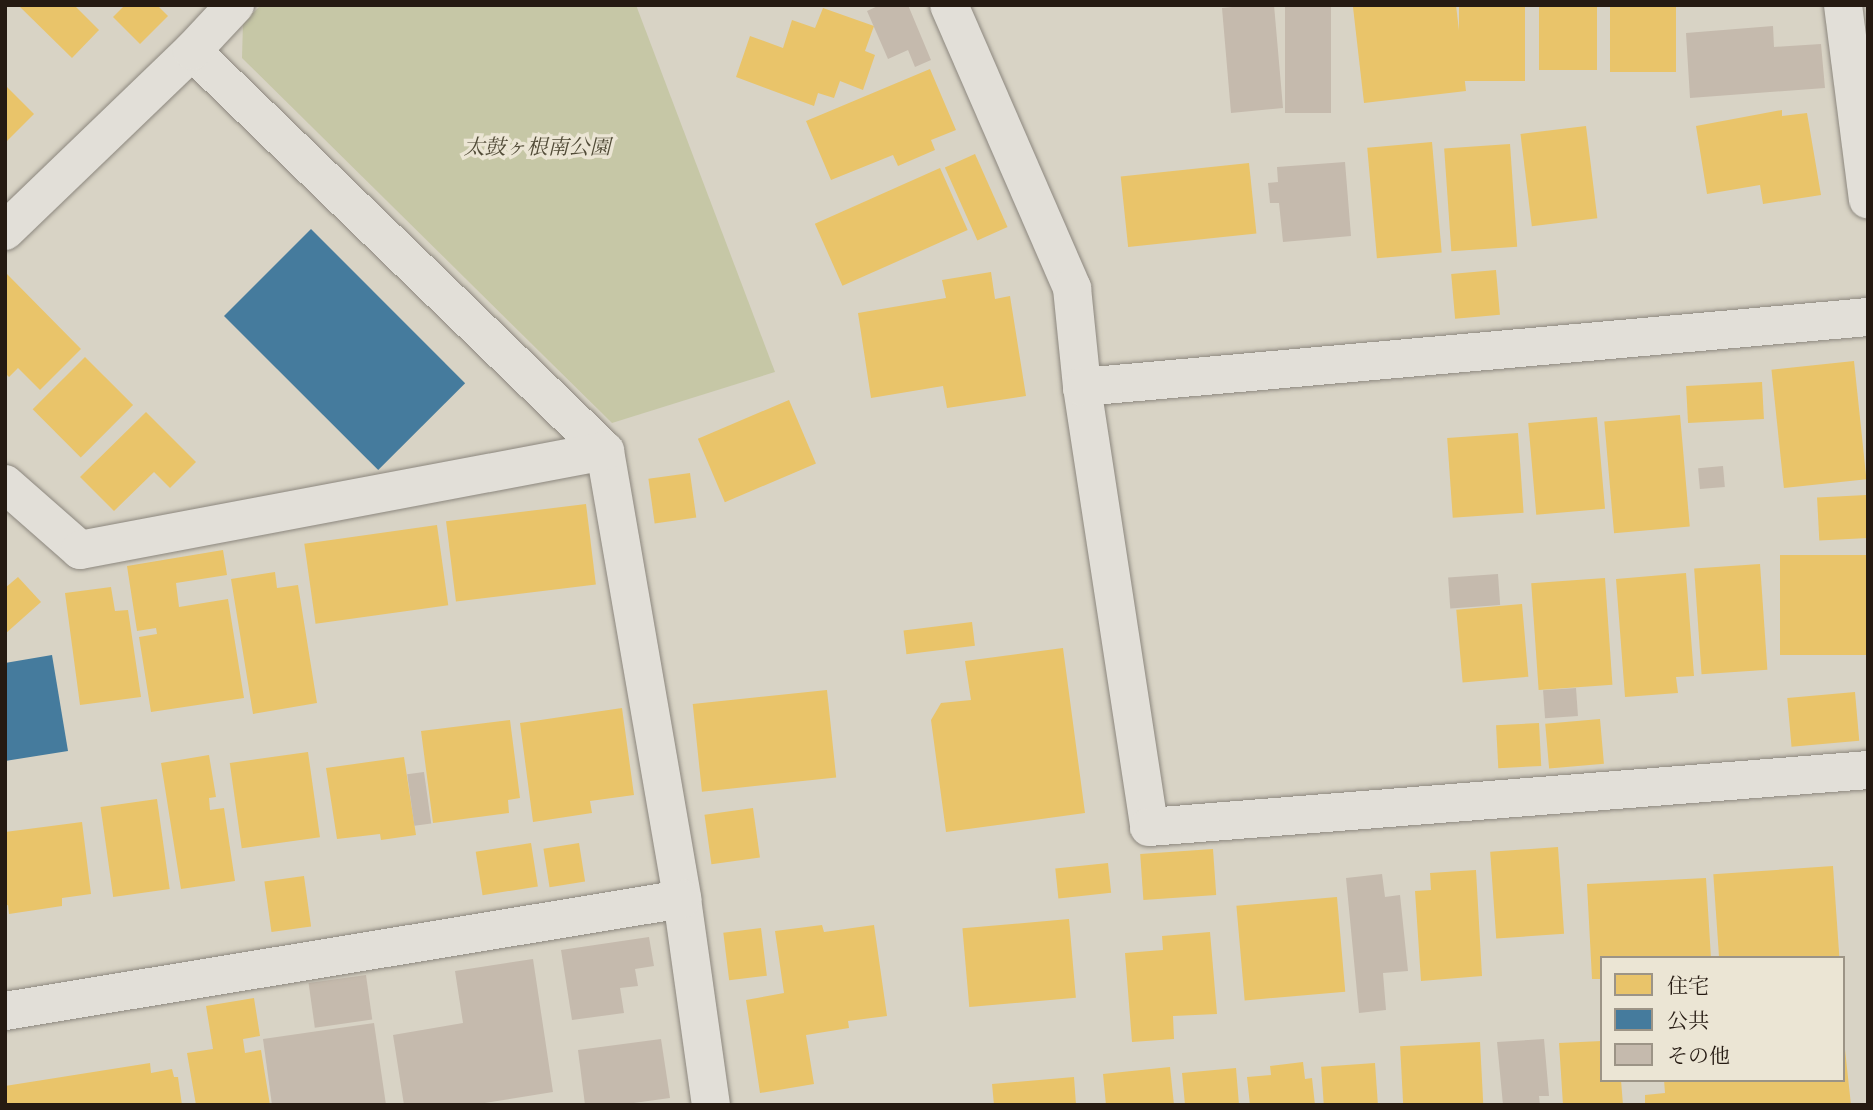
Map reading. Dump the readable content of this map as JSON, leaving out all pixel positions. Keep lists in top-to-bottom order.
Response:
{
  "parks": ["太鼓ヶ根南公園"],
  "legend": ["住宅", "公共", "その他"]
}
